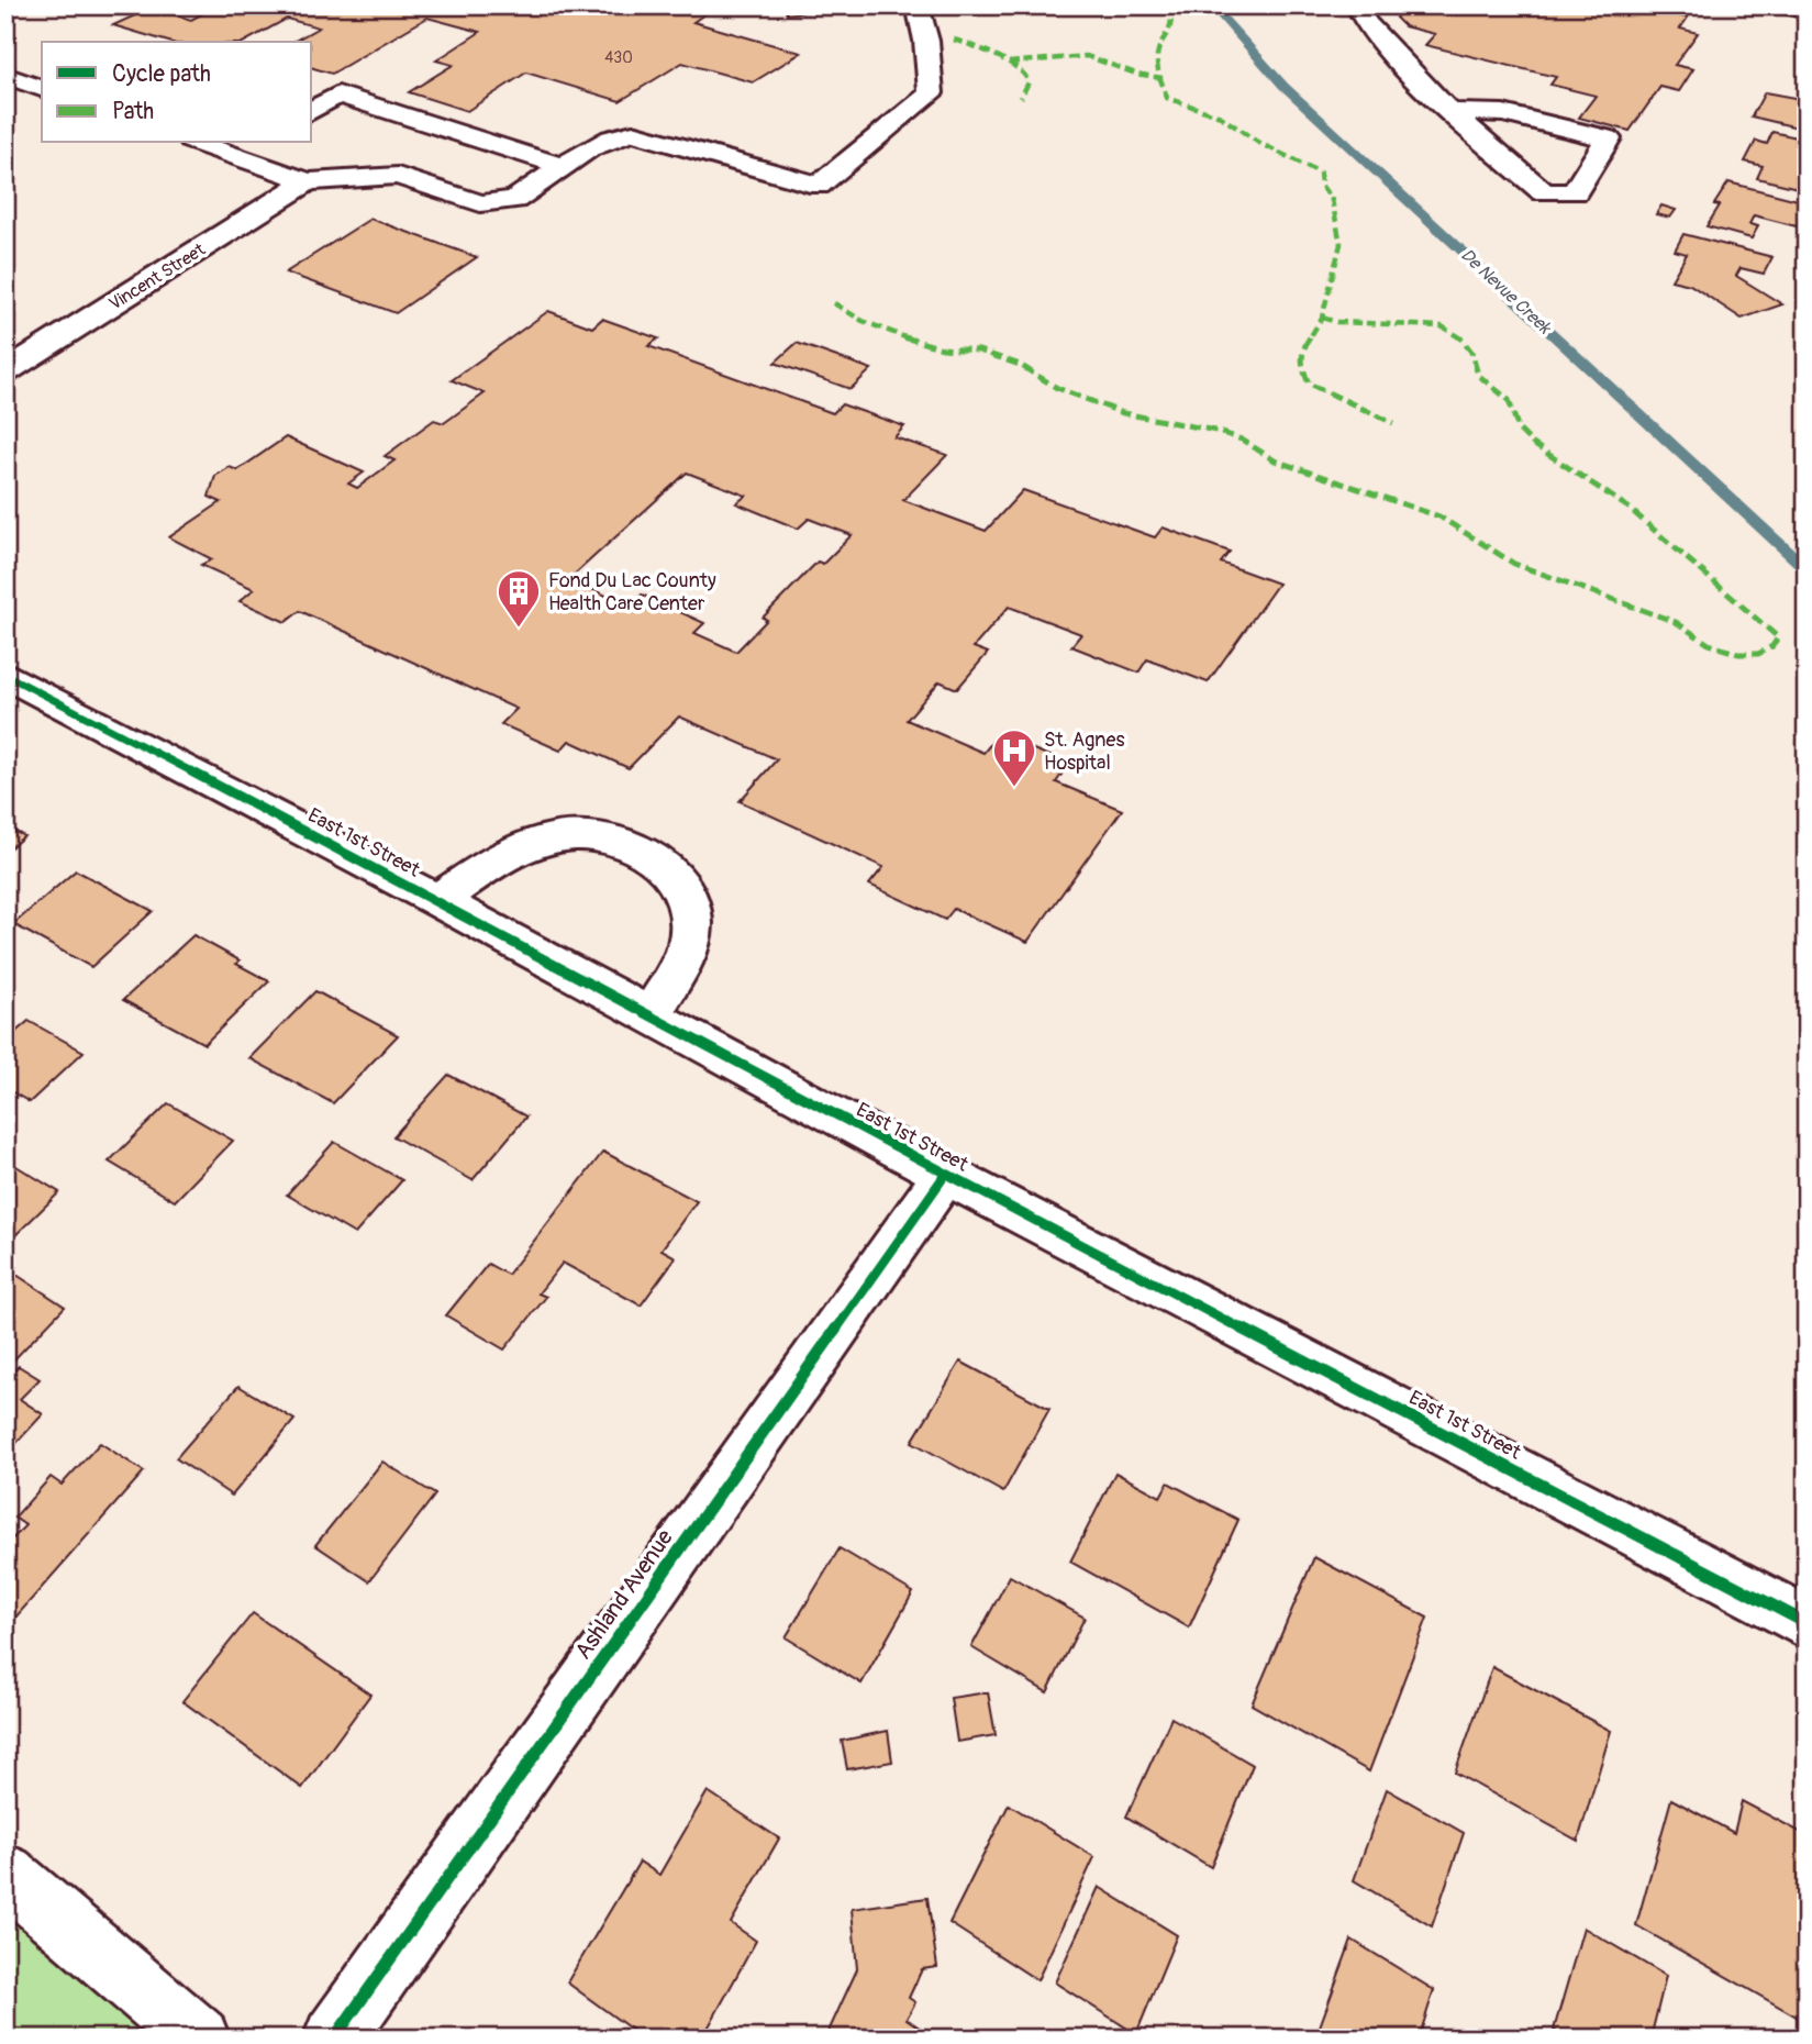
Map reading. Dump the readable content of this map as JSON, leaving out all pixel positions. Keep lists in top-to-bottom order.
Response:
{
  "streets": {
    "street": ["Vincent Street", "East 1st Street", "Ashland Avenue"]
  },
  "crossings": [
    ["East 1st Street", "Ashland Avenue"]
  ],
  "water": ["De Nevue Creek"],
  "places": {
    "building": ["Fond Du Lac County Health Care Center"],
    "hospital": ["St. Agnes Hospital"]
  },
  "house_numbers": ["430"],
  "legend": ["Cycle path", "Path"]
}
